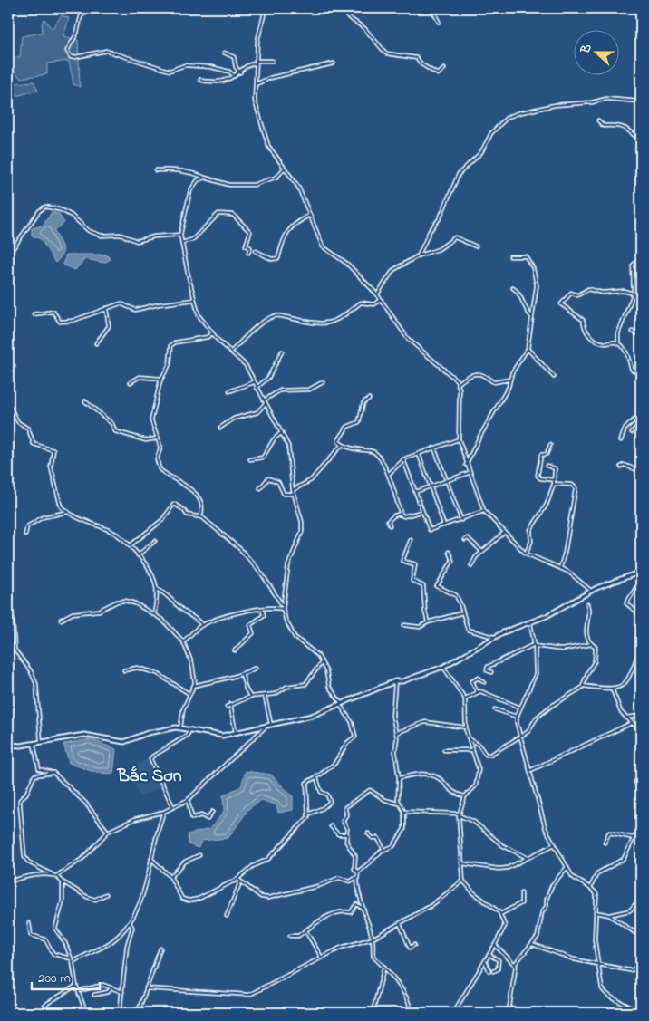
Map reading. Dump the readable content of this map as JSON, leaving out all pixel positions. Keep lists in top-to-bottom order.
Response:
{
  "districts": ["Bắc Sơn"],
  "scale_bar": "200 m",
  "north": "left"
}
